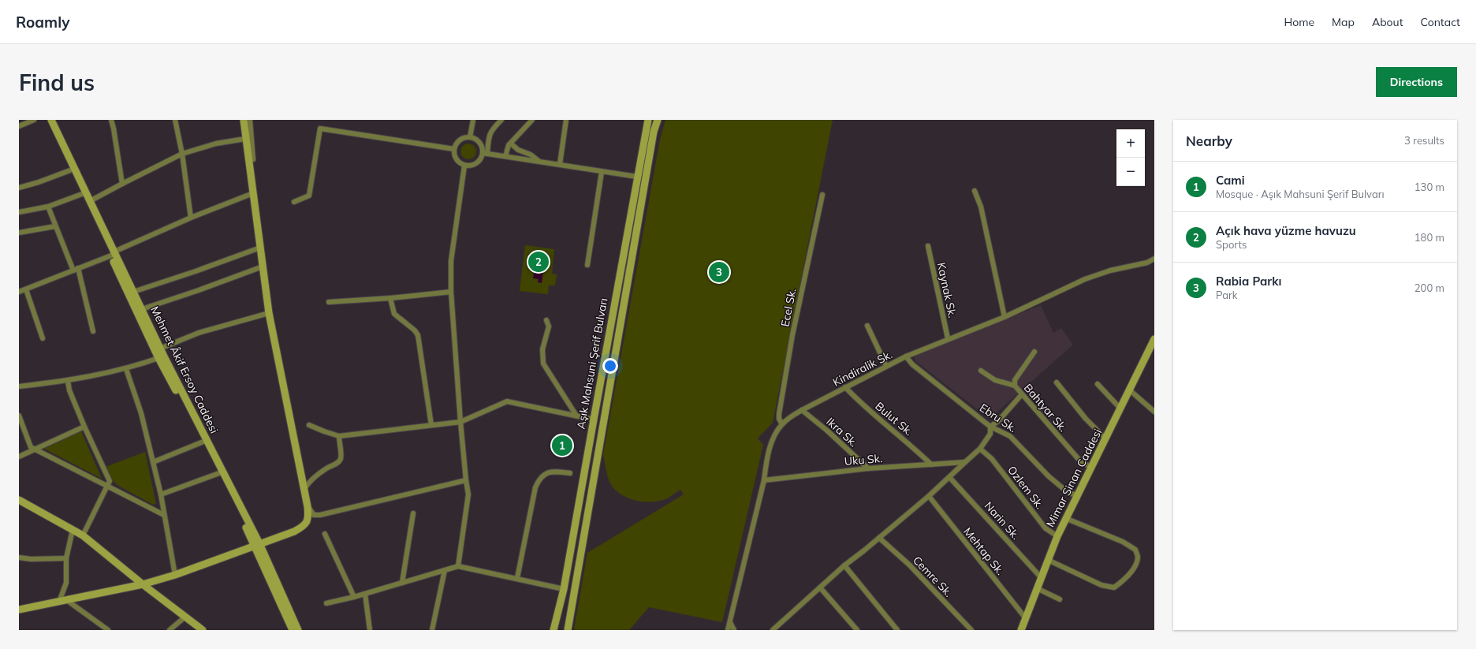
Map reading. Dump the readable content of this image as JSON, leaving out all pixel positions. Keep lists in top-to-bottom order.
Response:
{
  "streets": {
    "main road": ["Aşık Mahsuni Şerif Bulvarı", "Mehmet Âkif Ersoy Caddesi", "Mimar Sinan Caddesi"],
    "street": [
      "Kaynak Sk.",
      "Ecel Sk.",
      "Kindiralik Sk.",
      "Bahtyar Sk.",
      "Ebru Sk.",
      "Bulut Sk.",
      "Ikra Sk.",
      "Uku Sk.",
      "Ozlem Sk.",
      "Narin Sk.",
      "Mehtap Sk.",
      "Cemre Sk."
    ]
  },
  "crossings": [
    ["Kaynak Sk.", "Kindiralik Sk."],
    ["Ecel Sk.", "Kindiralik Sk."],
    ["Kindiralik Sk.", "Ebru Sk."],
    ["Kindiralik Sk.", "Bulut Sk."],
    ["Kindiralik Sk.", "Ikra Sk."],
    ["Kindiralik Sk.", "Uku Sk."],
    ["Bahtyar Sk.", "Mimar Sinan Caddesi"],
    ["Ebru Sk.", "Mimar Sinan Caddesi"],
    ["Bulut Sk.", "Uku Sk."],
    ["Ikra Sk.", "Uku Sk."],
    ["Mimar Sinan Caddesi", "Ozlem Sk."],
    ["Mimar Sinan Caddesi", "Narin Sk."],
    ["Mimar Sinan Caddesi", "Mehtap Sk."]
  ],
  "page": {
    "header": "Roamly",
    "nav": [
      "Home",
      "Map",
      "About",
      "Contact"
    ],
    "buttons": "Directions",
    "title": "Find us",
    "heading": ["Nearby", "3 results"],
    "map_buttons": ["+", "−"],
    "list": [
      {
        "mark": "1",
        "name": "Cami",
        "note": "Mosque · Aşık Mahsuni Şerif Bulvarı",
        "value": "130 m"
      },
      {
        "mark": "2",
        "name": "Açık hava yüzme havuzu",
        "note": "Sports",
        "value": "180 m"
      },
      {
        "mark": "3",
        "name": "Rabia Parkı",
        "note": "Park",
        "value": "200 m"
      }
    ],
    "pins": ["2", "3", "1"]
  }
}
